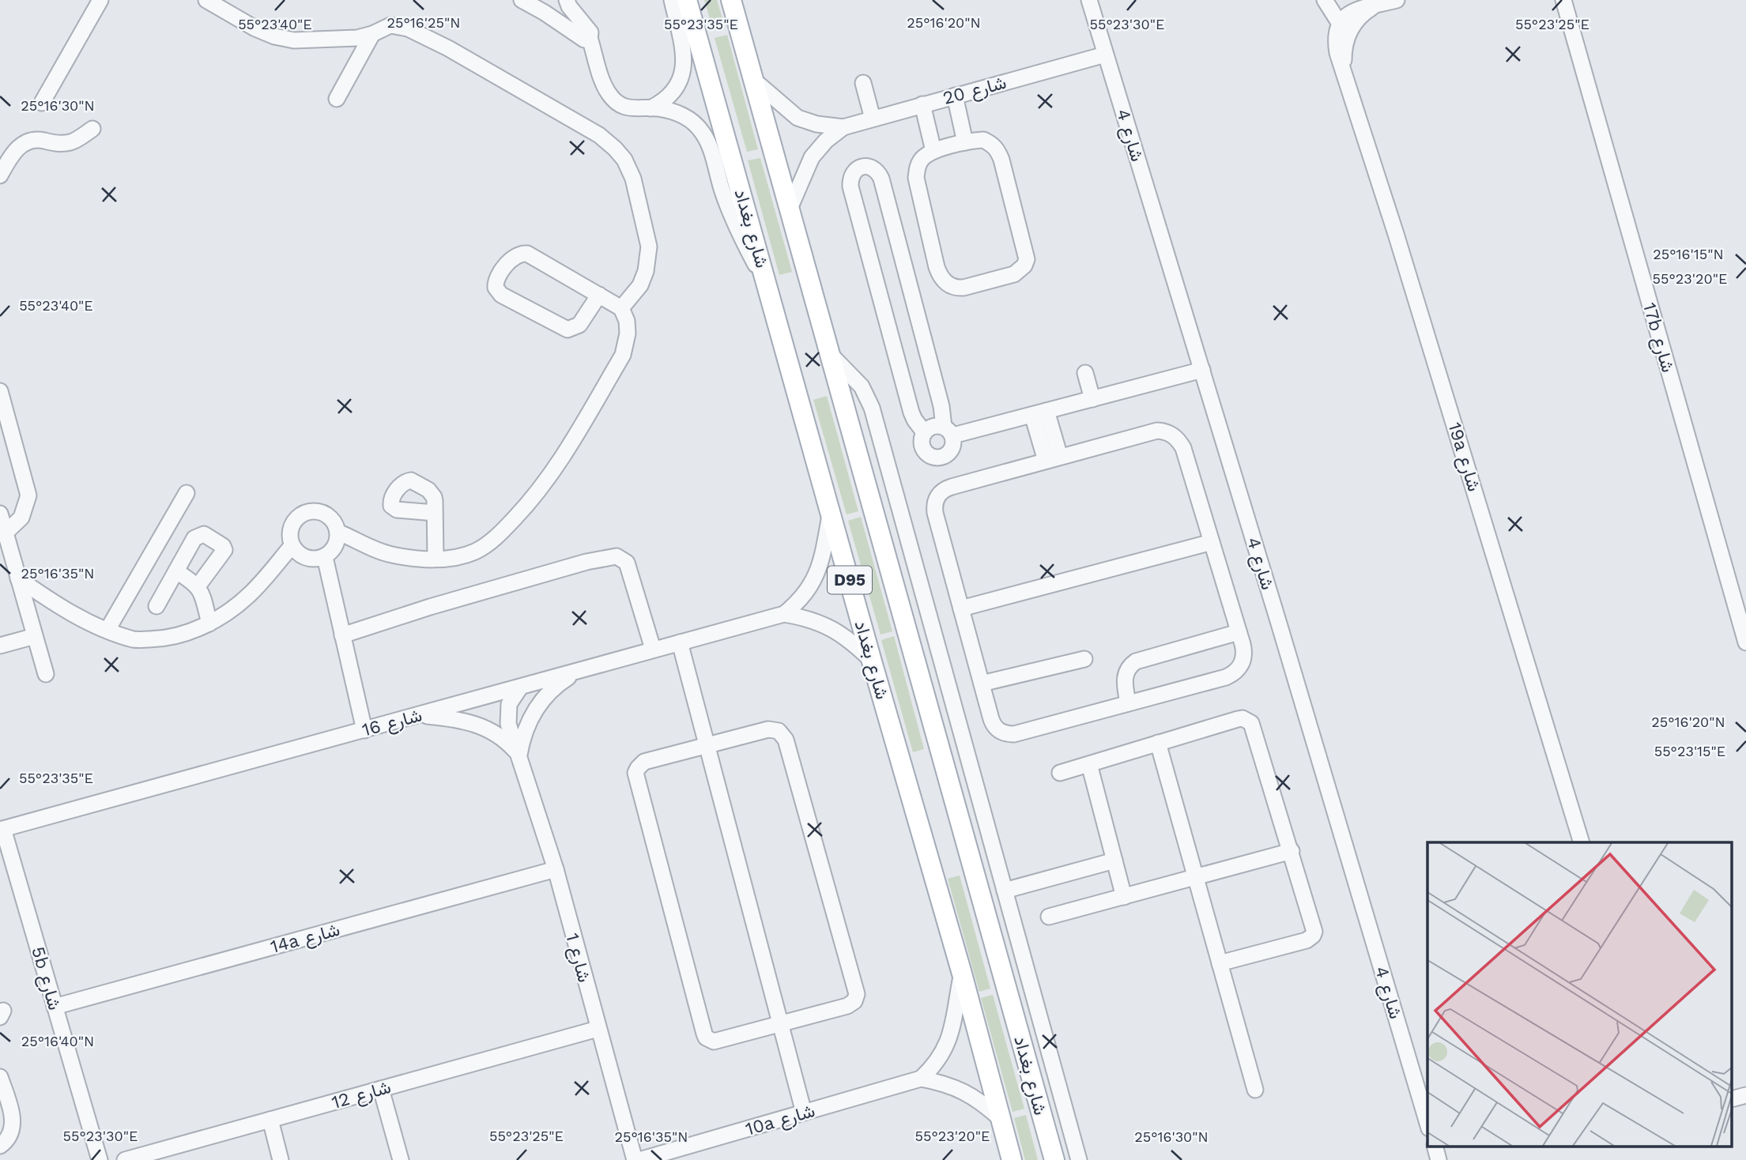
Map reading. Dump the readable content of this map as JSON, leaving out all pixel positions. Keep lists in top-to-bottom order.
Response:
{
  "streets": {
    "main road": ["شارع بغداد", "D95"],
    "street": [
      "شارع 20",
      "شارع 4",
      "17b شارع",
      "19a شارع",
      "شارع 16",
      "14a شارع",
      "شارع 1",
      "5b شارع",
      "شارع 12",
      "10a شارع"
    ]
  },
  "crossings": [
    ["شارع 20", "شارع 4"],
    ["شارع 20", "شارع بغداد"],
    ["شارع بغداد", "شارع 16"],
    ["شارع 16", "شارع 1"],
    ["شارع 16", "5b شارع"],
    ["14a شارع", "شارع 1"],
    ["14a شارع", "5b شارع"],
    ["شارع 1", "شارع 12"]
  ],
  "coordinates": [
    "25°16'25\"N",
    "25°16'20\"N",
    "55°23'40\"E",
    "55°23'35\"E",
    "55°23'30\"E",
    "55°23'25\"E",
    "25°16'30\"N",
    "25°16'15\"N",
    "55°23'20\"E",
    "25°16'35\"N",
    "55°23'15\"E",
    "25°16'40\"N"
  ]
}
